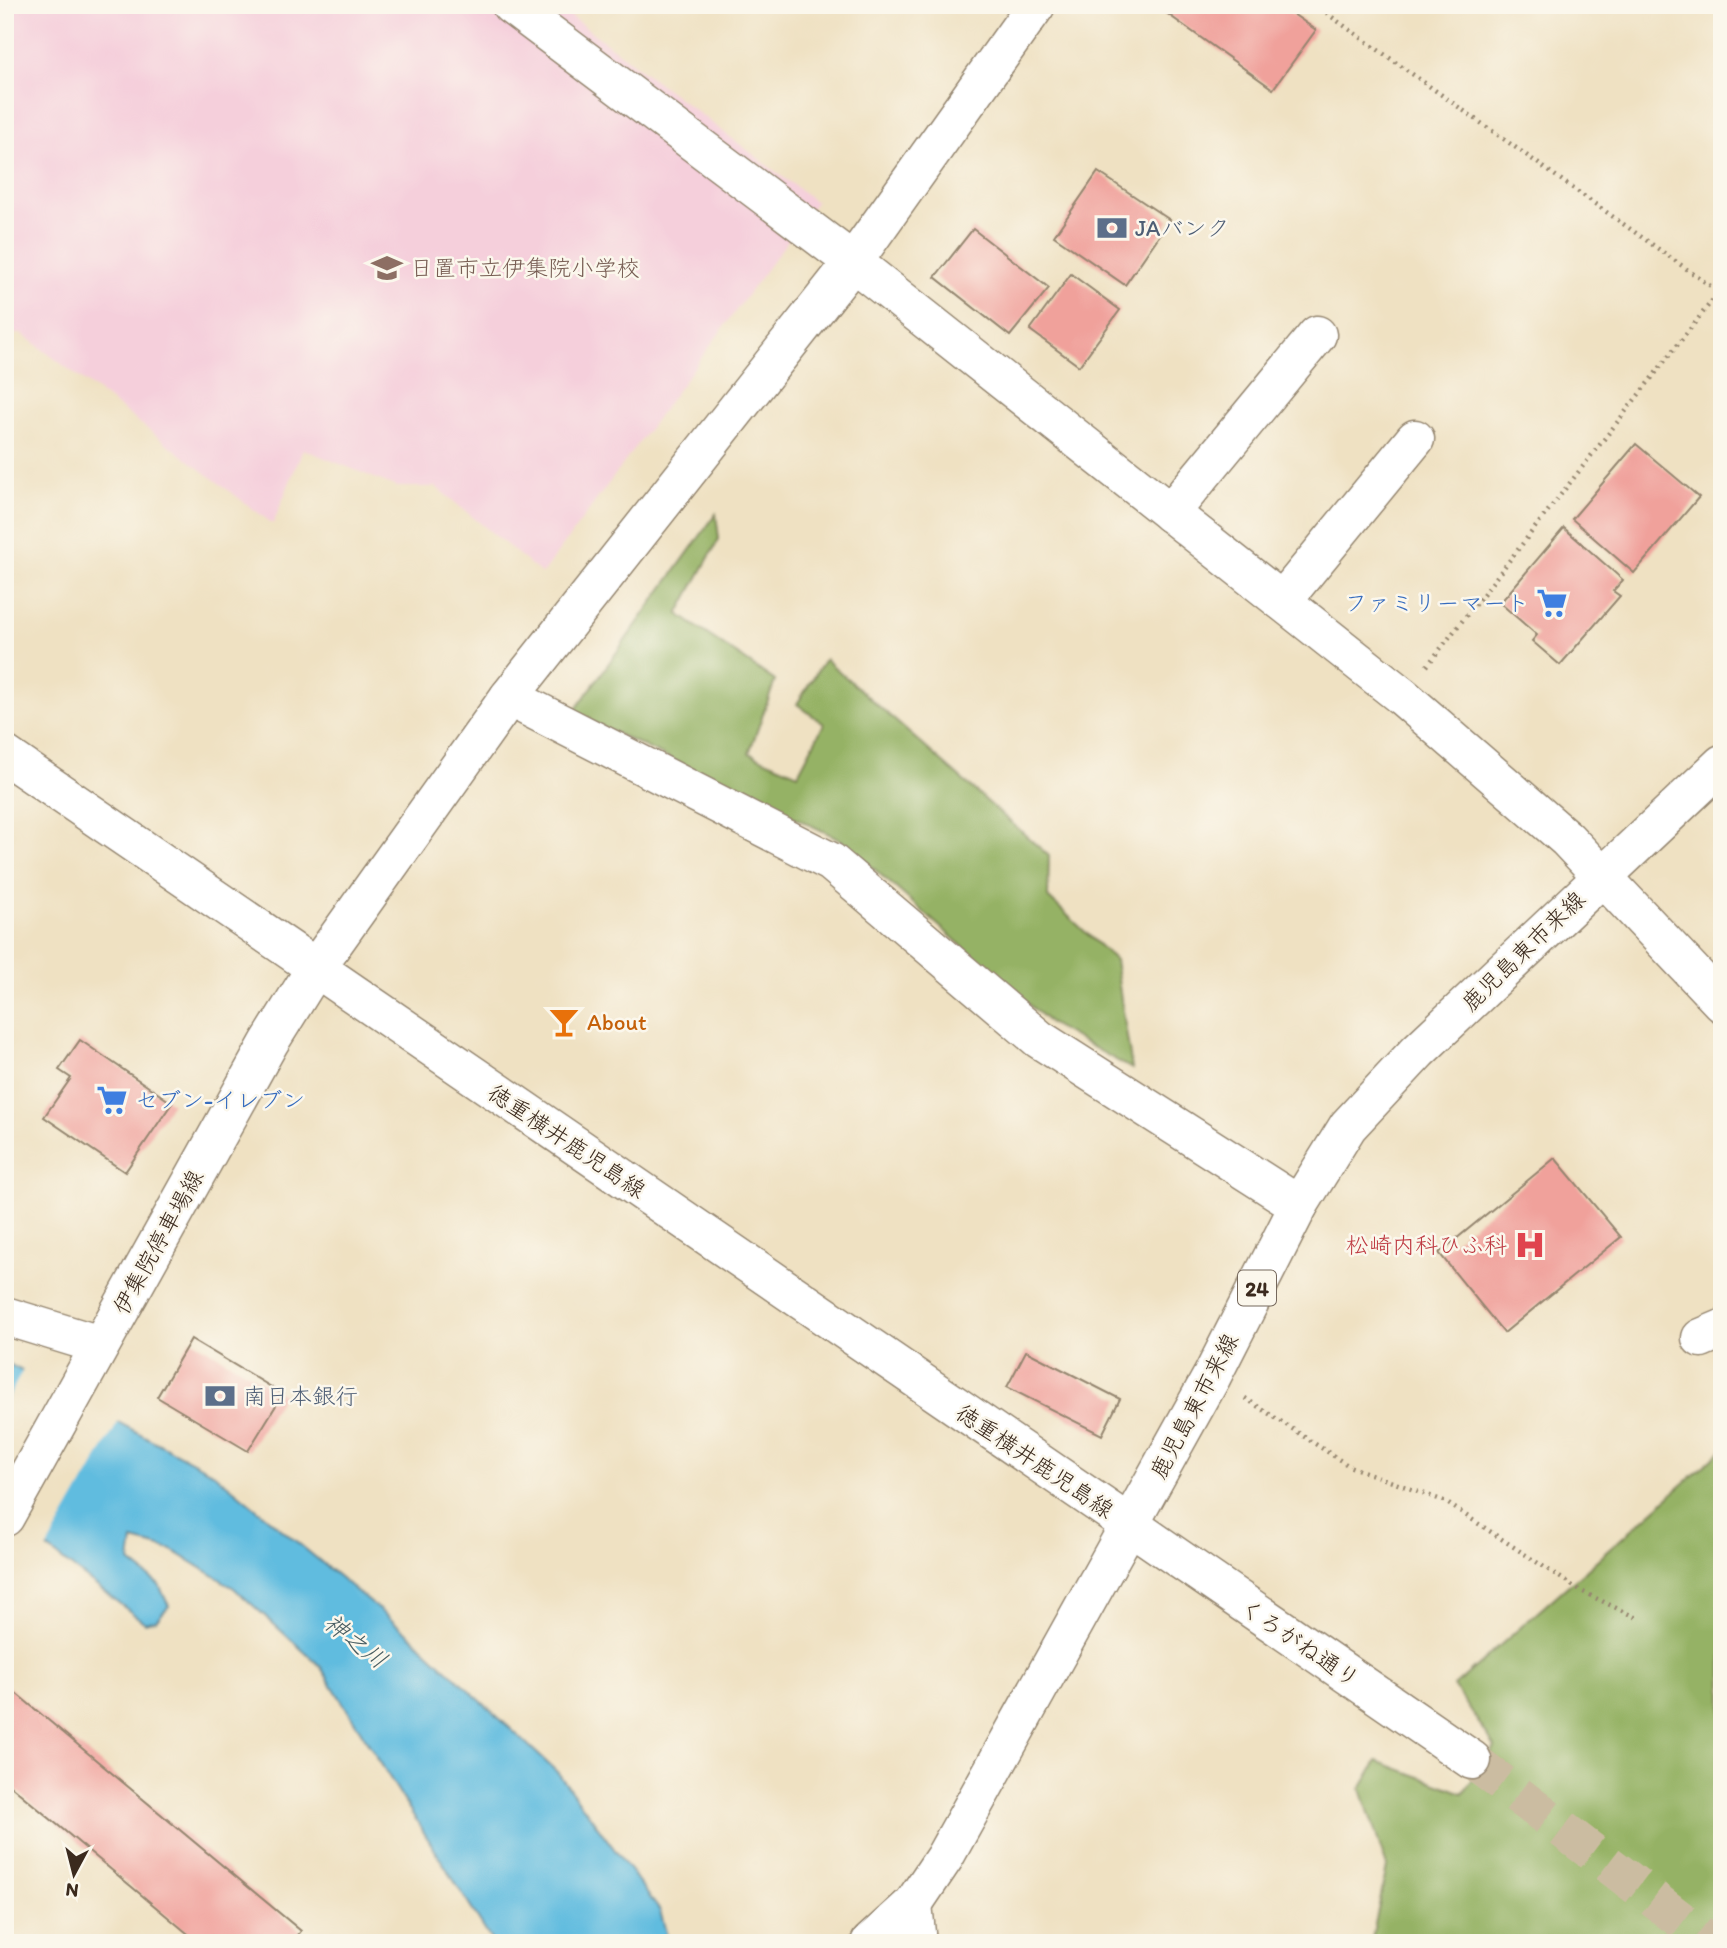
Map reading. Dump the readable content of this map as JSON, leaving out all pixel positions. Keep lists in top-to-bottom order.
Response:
{
  "streets": {
    "street": [
      "鹿児島東市来線",
      "徳重横井鹿児島線",
      "伊集院停車場線",
      "24",
      "くろがね通り"
    ]
  },
  "crossings": [
    ["鹿児島東市来線", "徳重横井鹿児島線"],
    ["鹿児島東市来線", "くろがね通り"],
    ["徳重横井鹿児島線", "伊集院停車場線"],
    ["徳重横井鹿児島線", "くろがね通り"]
  ],
  "water": ["神之川"],
  "places": {
    "bank": ["JAバンク", "南日本銀行"],
    "school or university": ["日置市立伊集院小学校"],
    "supermarket": ["ファミリーマート", "セブン-イレブン"],
    "bar": ["About"],
    "hospital": ["松崎内科ひふ科"]
  },
  "north": "bottom"
}
